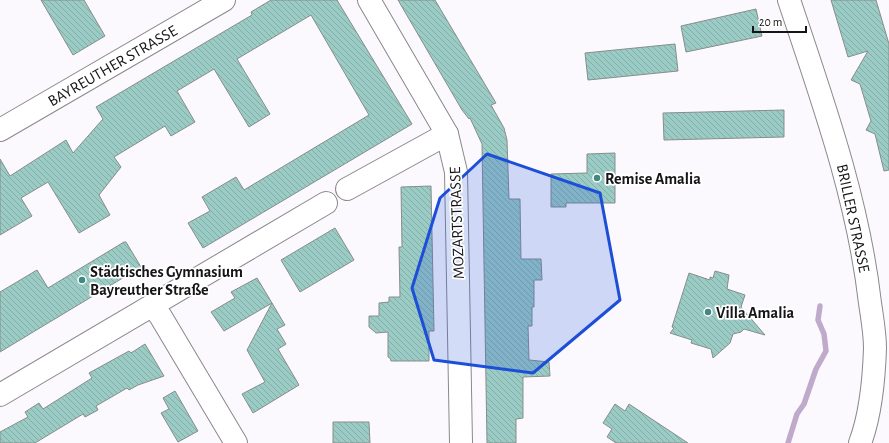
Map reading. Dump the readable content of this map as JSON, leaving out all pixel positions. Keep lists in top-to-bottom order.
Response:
{
  "streets": {
    "street": ["BAYREUTHER STRASSE", "BRILLER STRASSE", "MOZARTSTRASSE"]
  },
  "places": ["Remise Amalia", "Städtisches Gymnasium Bayreuther Straße", "Villa Amalia"],
  "scale_bar": "20 m"
}
